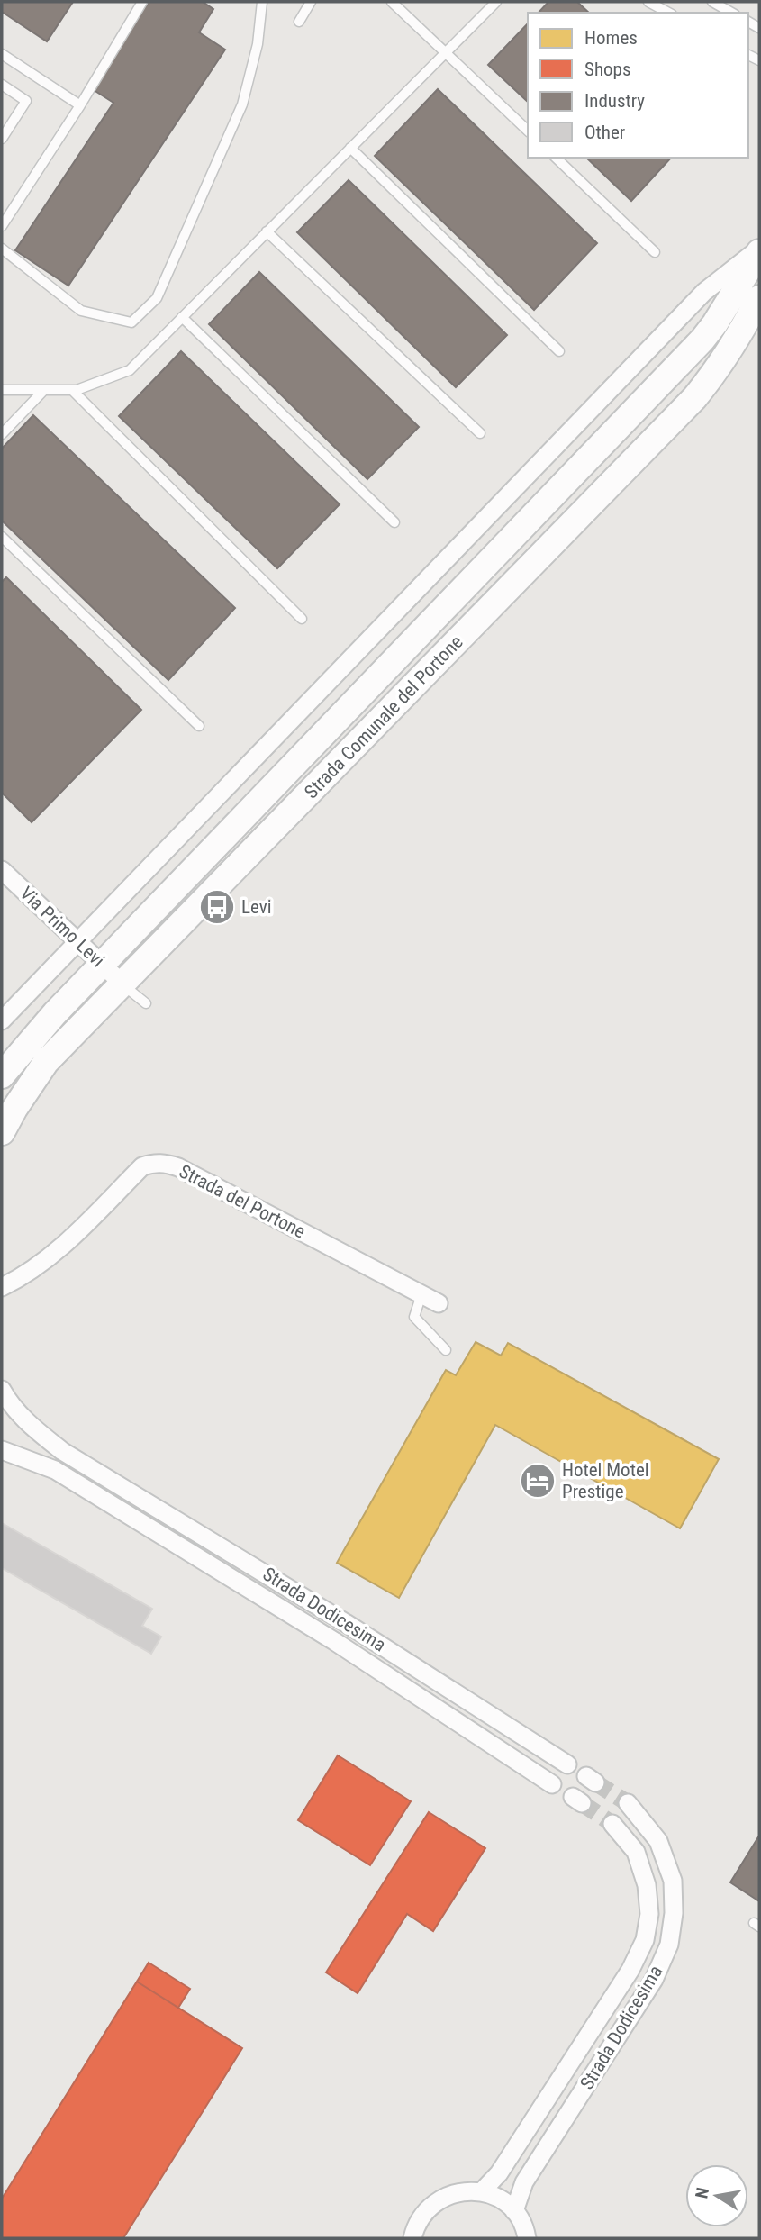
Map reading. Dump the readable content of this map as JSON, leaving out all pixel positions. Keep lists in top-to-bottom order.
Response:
{
  "streets": {
    "street": [
      "Strada Comunale del Portone",
      "Via Primo Levi",
      "Strada del Portone",
      "Strada Dodicesima"
    ]
  },
  "crossings": [
    ["Strada Comunale del Portone", "Via Primo Levi"]
  ],
  "places": {
    "bus stop": ["Levi"],
    "hotel": ["Hotel Motel Prestige"]
  },
  "legend": [
    "Homes",
    "Shops",
    "Industry",
    "Other"
  ],
  "north": "left"
}
